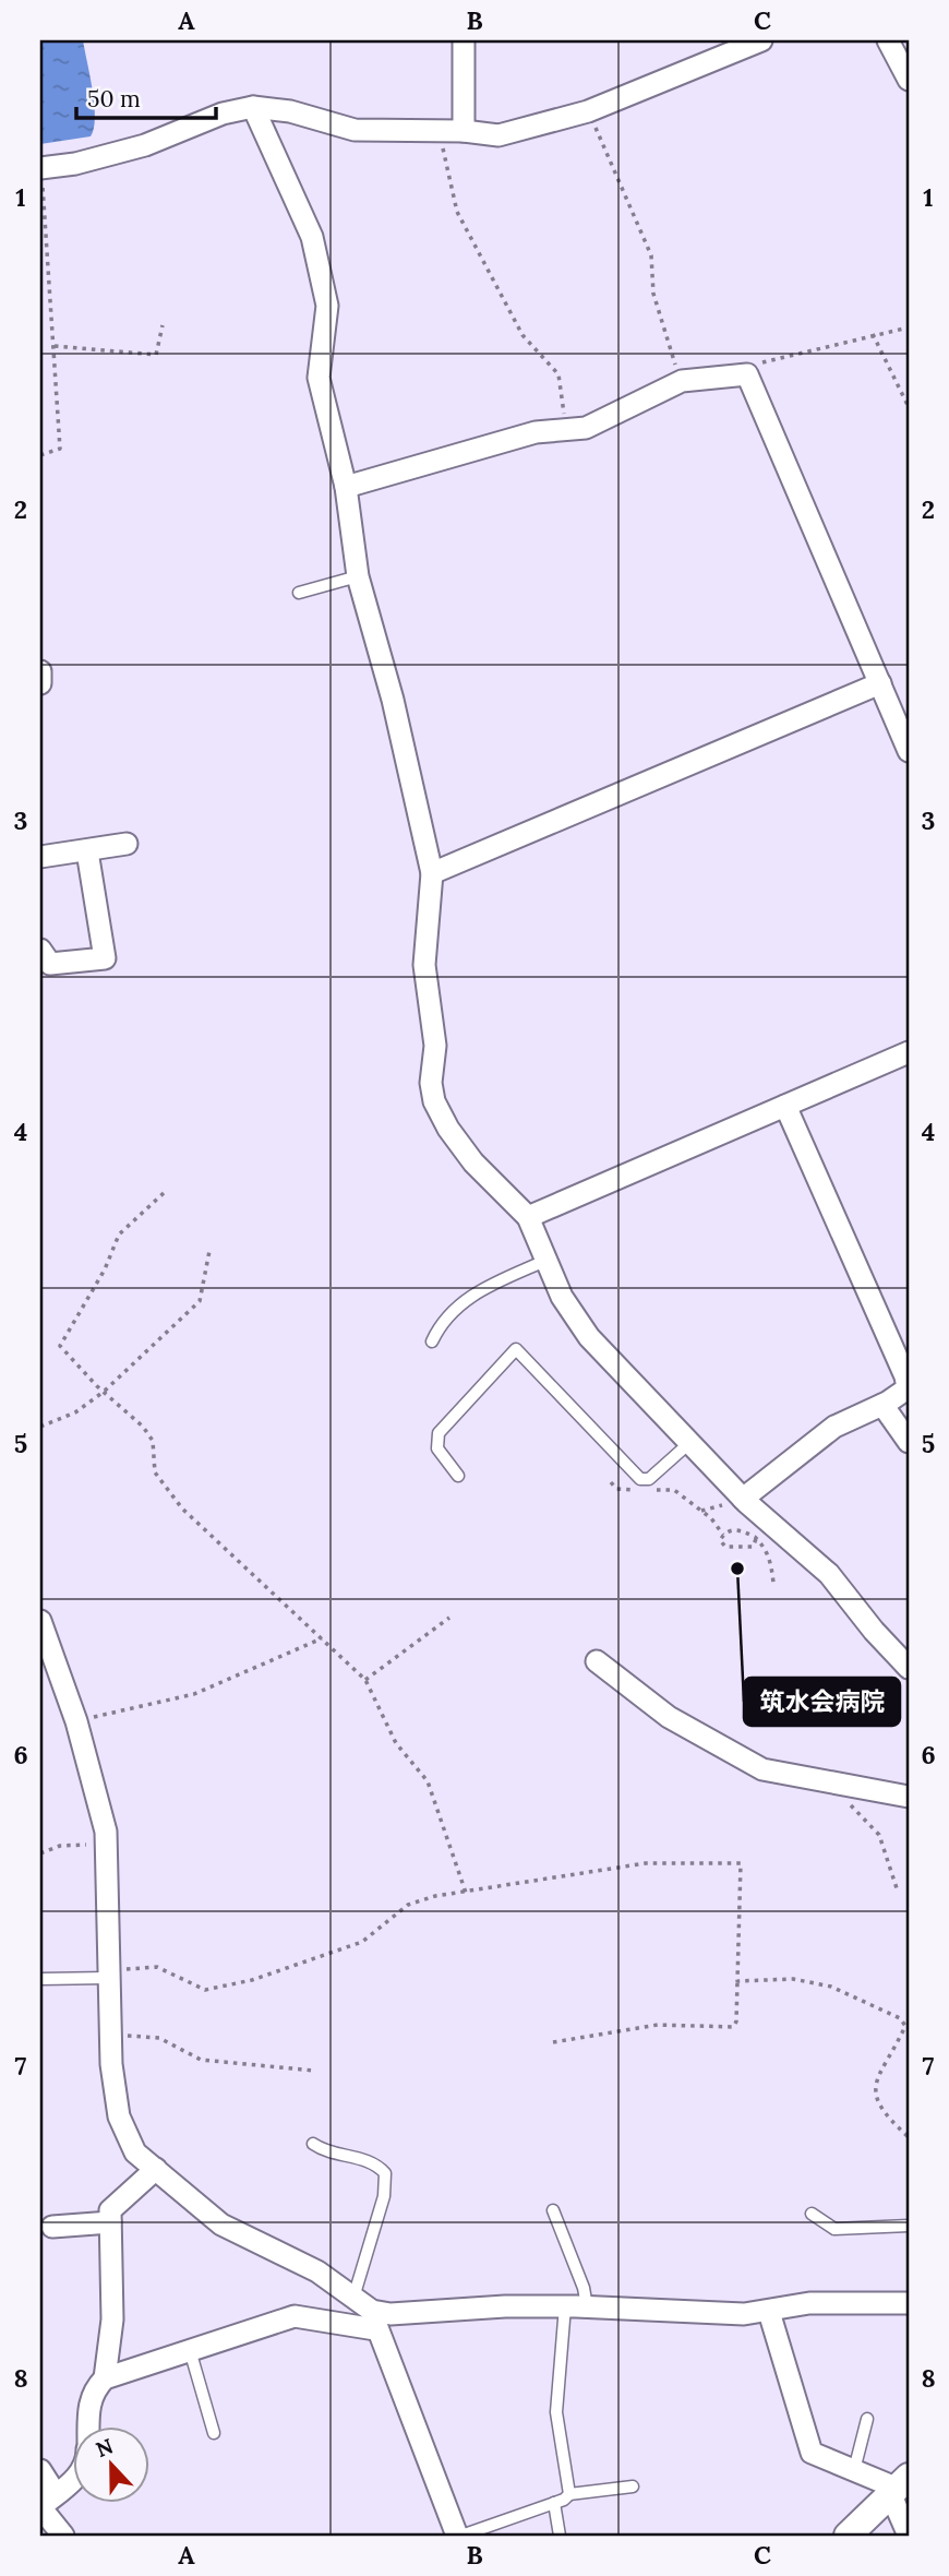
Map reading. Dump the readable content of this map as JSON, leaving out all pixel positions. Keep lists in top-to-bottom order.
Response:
{
  "places": ["筑水会病院"],
  "scale_bar": "50 m",
  "north": "top",
  "grid": {
    "columns": ["A", "B", "C"],
    "rows": [
      "1",
      "2",
      "3",
      "4",
      "5",
      "6",
      "7",
      "8"
    ]
  }
}
